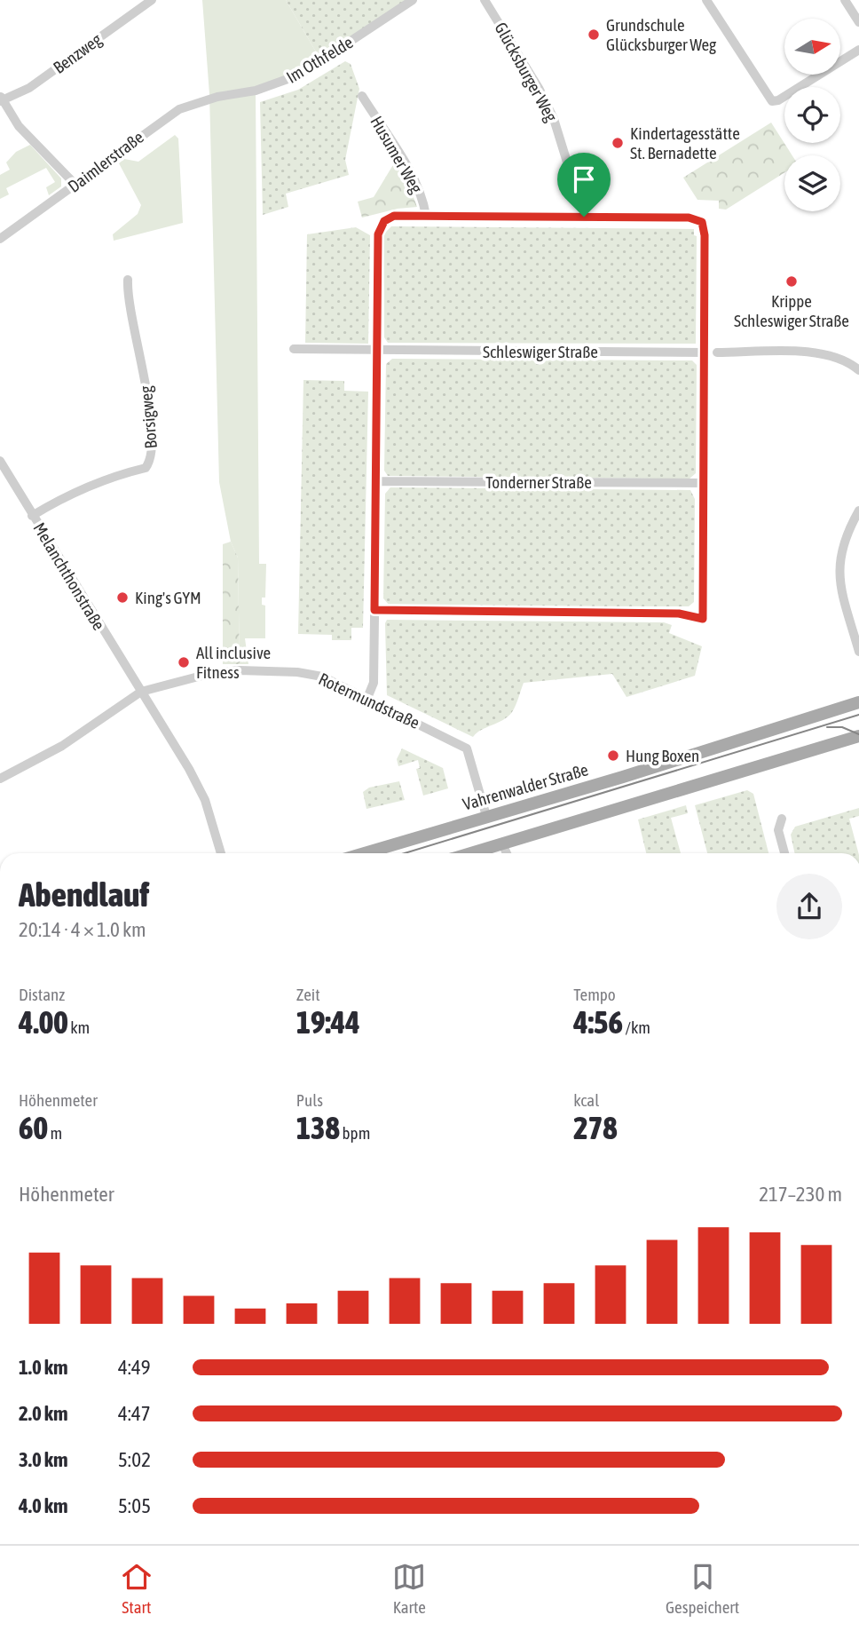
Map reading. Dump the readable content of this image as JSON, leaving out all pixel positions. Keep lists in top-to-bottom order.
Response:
{
  "streets": {
    "main road": ["Vahrenwalder Straße"],
    "street": [
      "Benzweg",
      "Im Othfelde",
      "Glücksburger Weg",
      "Husumer Weg",
      "Daimlerstraße",
      "Schleswiger Straße",
      "Borsigweg",
      "Tonderner Straße",
      "Melanchthonstraße",
      "Rotermundstraße"
    ]
  },
  "crossings": [
    ["Im Othfelde", "Daimlerstraße"],
    ["Borsigweg", "Melanchthonstraße"],
    ["Melanchthonstraße", "Rotermundstraße"],
    ["Rotermundstraße", "Vahrenwalder Straße"]
  ],
  "places": [
    "Grundschule Glücksburger Weg",
    "Kindertagesstätte St. Bernadette",
    "Krippe Schleswiger Straße",
    "King's GYM",
    "All inclusive Fitness",
    "Hung Boxen"
  ],
  "north": "right",
  "page": {
    "heading": ["Abendlauf", "20:14 · 4 × 1.0 km"],
    "stats": [
      ["Distanz", "4.00 km"],
      ["Zeit", "19:44"],
      ["Tempo", "4:56 /km"],
      ["Höhenmeter", "60 m"],
      ["Puls", "138 bpm"],
      ["kcal", "278"]
    ],
    "chart": ["Höhenmeter", "217–230 m"],
    "list": [
      {
        "name": "1.0 km",
        "note": "4:49"
      },
      {
        "name": "2.0 km",
        "note": "4:47"
      },
      {
        "name": "3.0 km",
        "note": "5:02"
      },
      {
        "name": "4.0 km",
        "note": "5:05"
      }
    ],
    "tabs": ["Start", "Karte", "Gespeichert"]
  }
}
